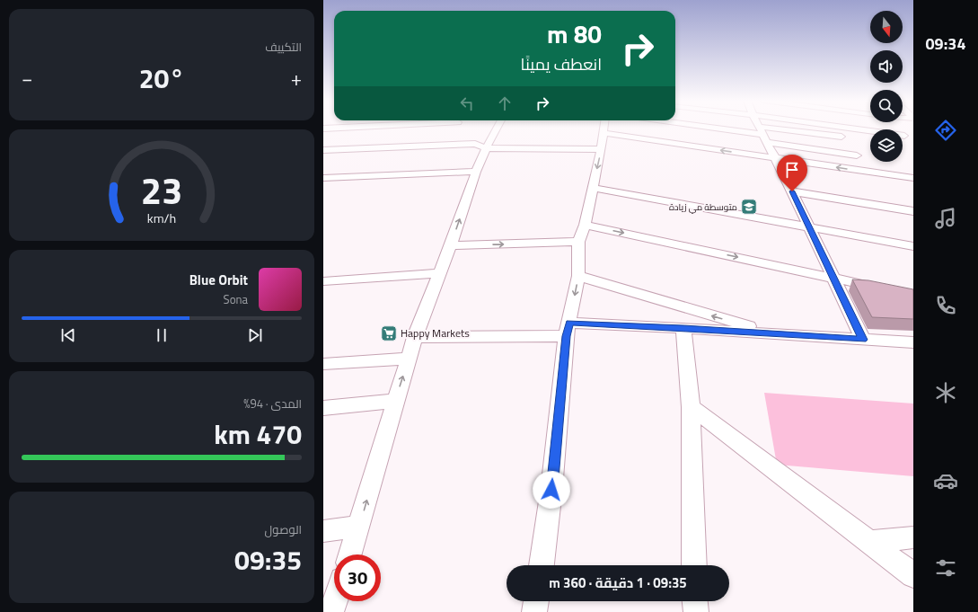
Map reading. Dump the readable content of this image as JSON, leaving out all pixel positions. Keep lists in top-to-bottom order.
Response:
{
  "places": {
    "school or university": ["متوسطة مي زيادة"],
    "supermarket": ["Happy Markets"]
  },
  "north": "bottom",
  "page": {
    "tabs": "09:34",
    "tile": [
      "التكييف",
      ["المدى · 94%", "470 km"],
      ["الوصول", "09:35"]
    ],
    "turn": ["80 m", "انعطف يمينًا"],
    "heat": ["−", "20°", "+"],
    "song": ["Blue Orbit", "Sona"],
    "limit": "30",
    "trip": "09:35 · 1 دقيقة · 360 m",
    "gauge": ["23", "km/h"]
  }
}
